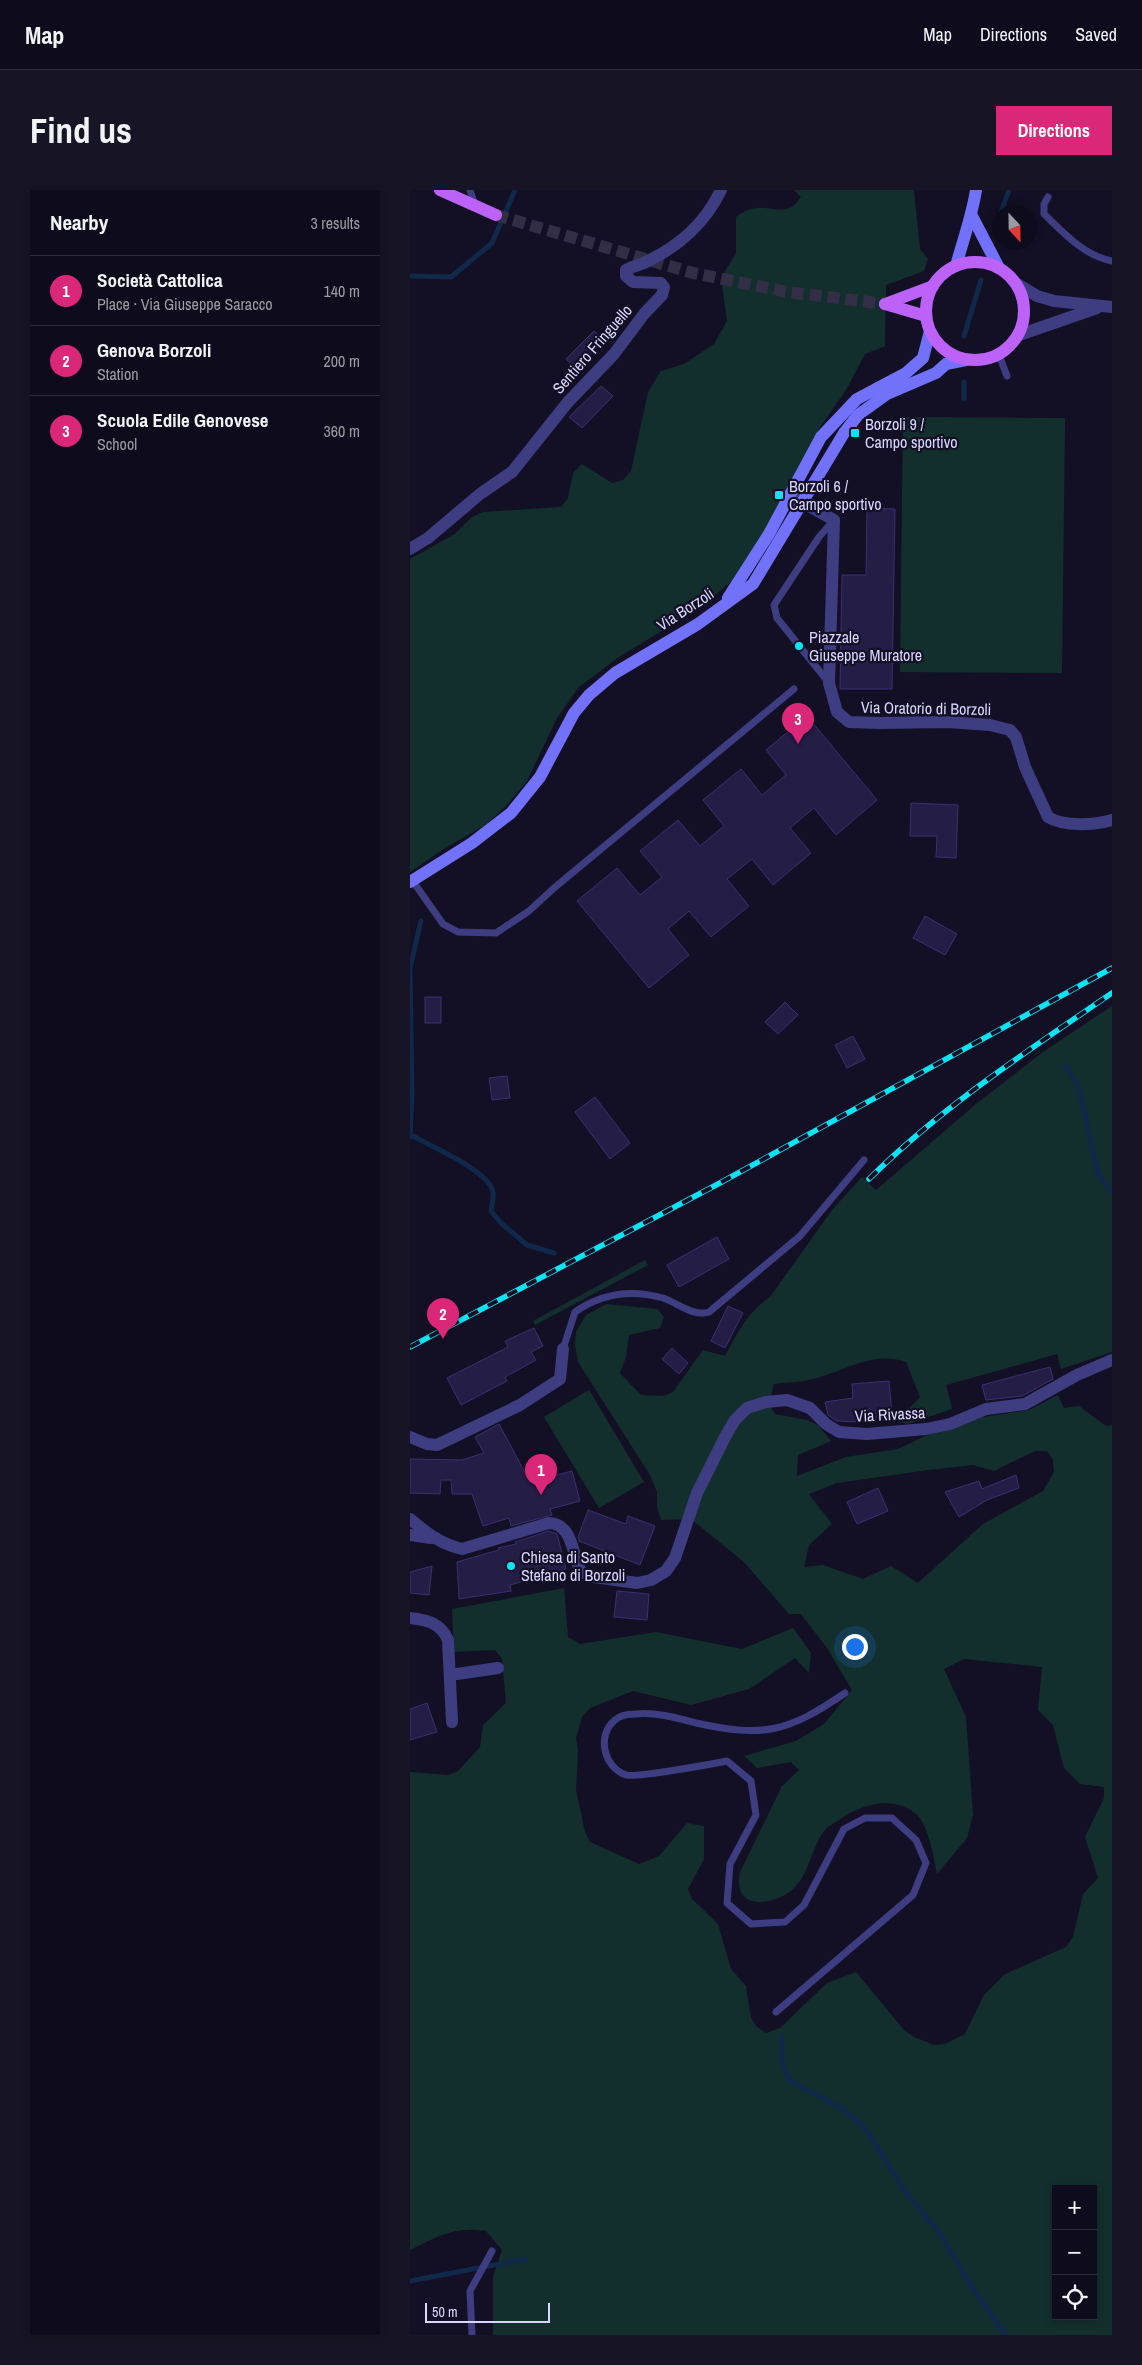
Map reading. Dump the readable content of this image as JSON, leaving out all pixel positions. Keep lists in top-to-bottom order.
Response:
{
  "streets": {
    "main road": ["Via Borzoli"],
    "street": ["Sentiero Fringuello", "Via Oratorio di Borzoli", "Via Rivassa"]
  },
  "places": {
    "transit": ["Borzoli 9 / Campo sportivo", "Borzoli 6 / Campo sportivo"],
    "other": ["Piazzale Giuseppe Muratore", "Chiesa di Santo Stefano di Borzoli"]
  },
  "scale_bar": "50 m",
  "north": "bottom",
  "page": {
    "header": "Map",
    "nav": ["Map", "Directions", "Saved"],
    "buttons": "Directions",
    "title": "Find us",
    "heading": ["Nearby", "3 results"],
    "list": [
      {
        "mark": "1",
        "name": "Società Cattolica",
        "note": "Place · Via Giuseppe Saracco",
        "value": "140 m"
      },
      {
        "mark": "2",
        "name": "Genova Borzoli",
        "note": "Station",
        "value": "200 m"
      },
      {
        "mark": "3",
        "name": "Scuola Edile Genovese",
        "note": "School",
        "value": "360 m"
      }
    ],
    "pins": ["3", "2", "1"],
    "map_buttons": ["+", "−"],
    "scale": "50 m"
  }
}
